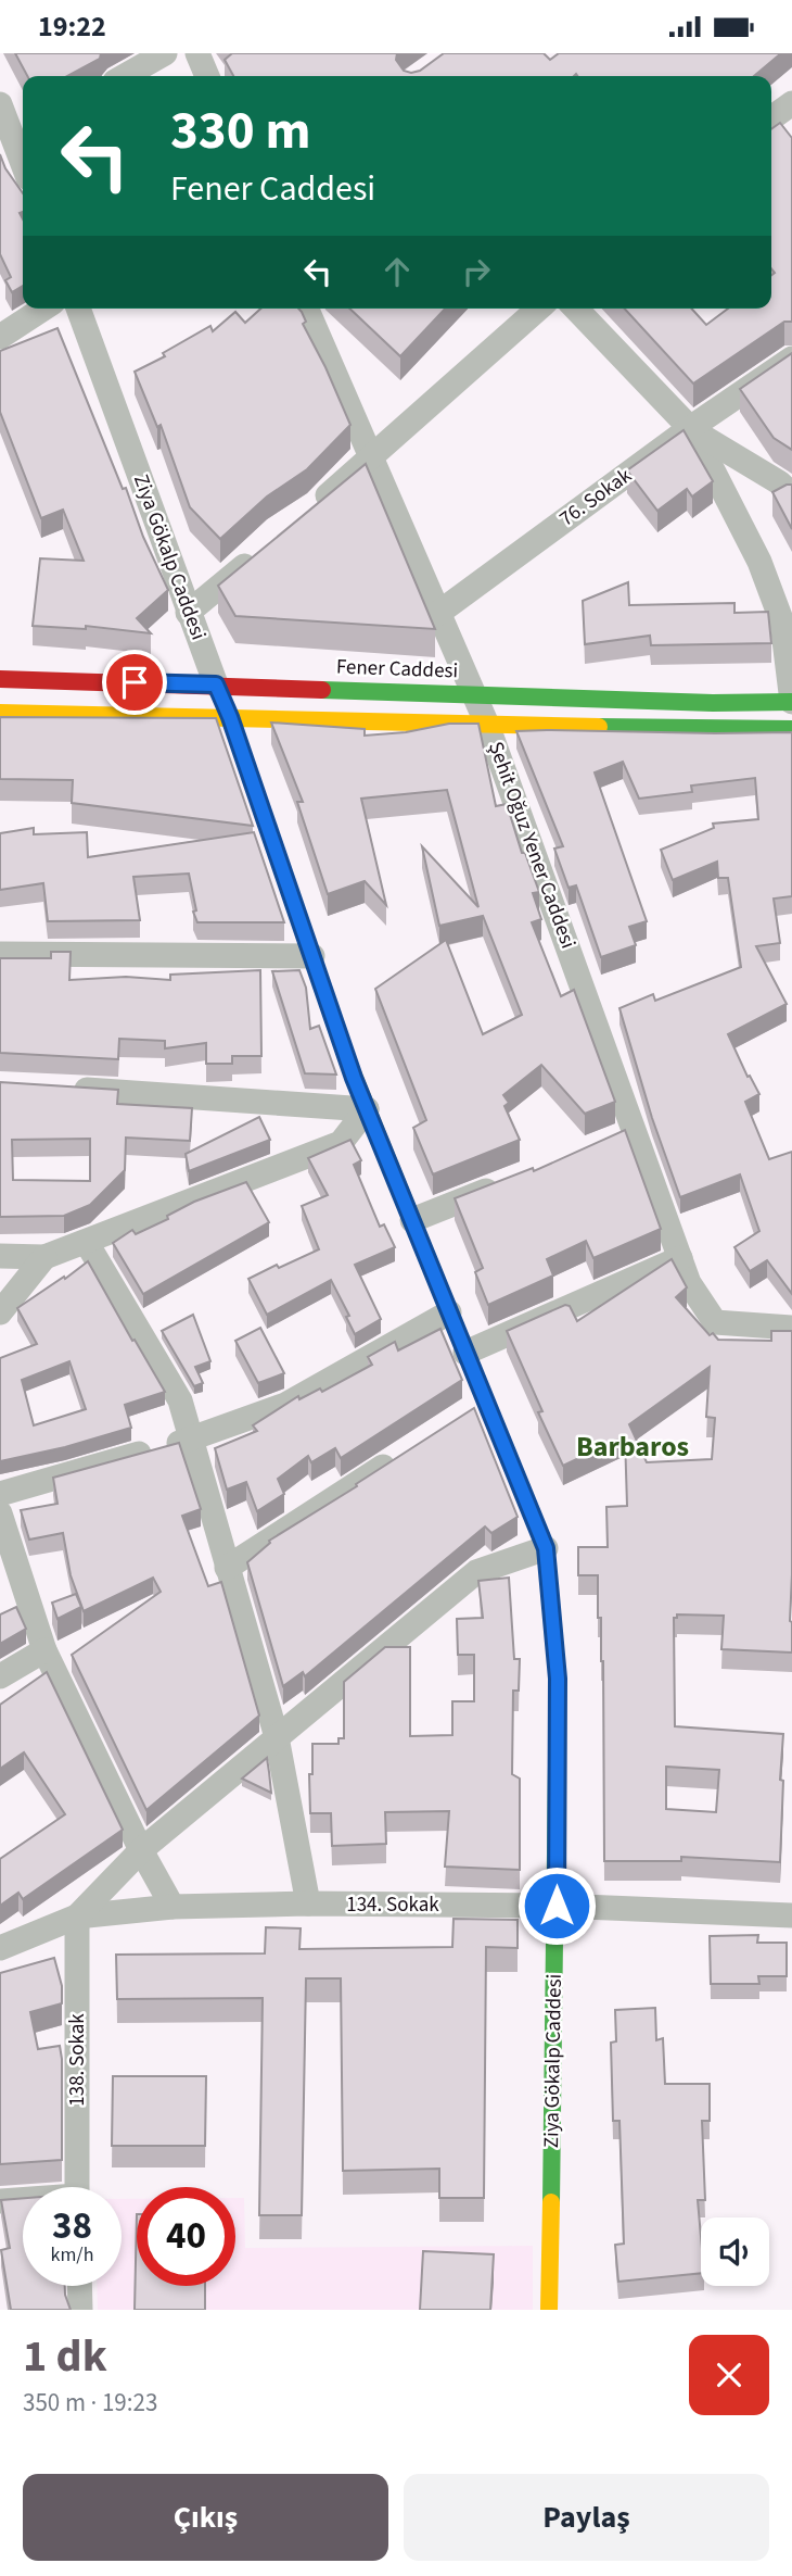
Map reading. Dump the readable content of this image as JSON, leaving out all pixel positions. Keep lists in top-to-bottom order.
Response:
{
  "streets": {
    "street": [
      "76. Sokak",
      "Ziya Gökalp Caddesi",
      "Fener Caddesi",
      "Şehit Oğuz Yener Caddesi",
      "134. Sokak",
      "138. Sokak"
    ]
  },
  "crossings": [
    ["76. Sokak", "Şehit Oğuz Yener Caddesi"],
    ["Ziya Gökalp Caddesi", "Fener Caddesi"],
    ["Ziya Gökalp Caddesi", "134. Sokak"],
    ["Fener Caddesi", "Şehit Oğuz Yener Caddesi"],
    ["134. Sokak", "138. Sokak"]
  ],
  "districts": ["Barbaros"],
  "page": {
    "status": "19:22",
    "turn": ["330 m", "Fener Caddesi"],
    "speed": "38 km/h",
    "limit": "40",
    "heading": ["1 dk", "350 m · 19:23"],
    "buttons": ["Çıkış", "Paylaş"]
  }
}
